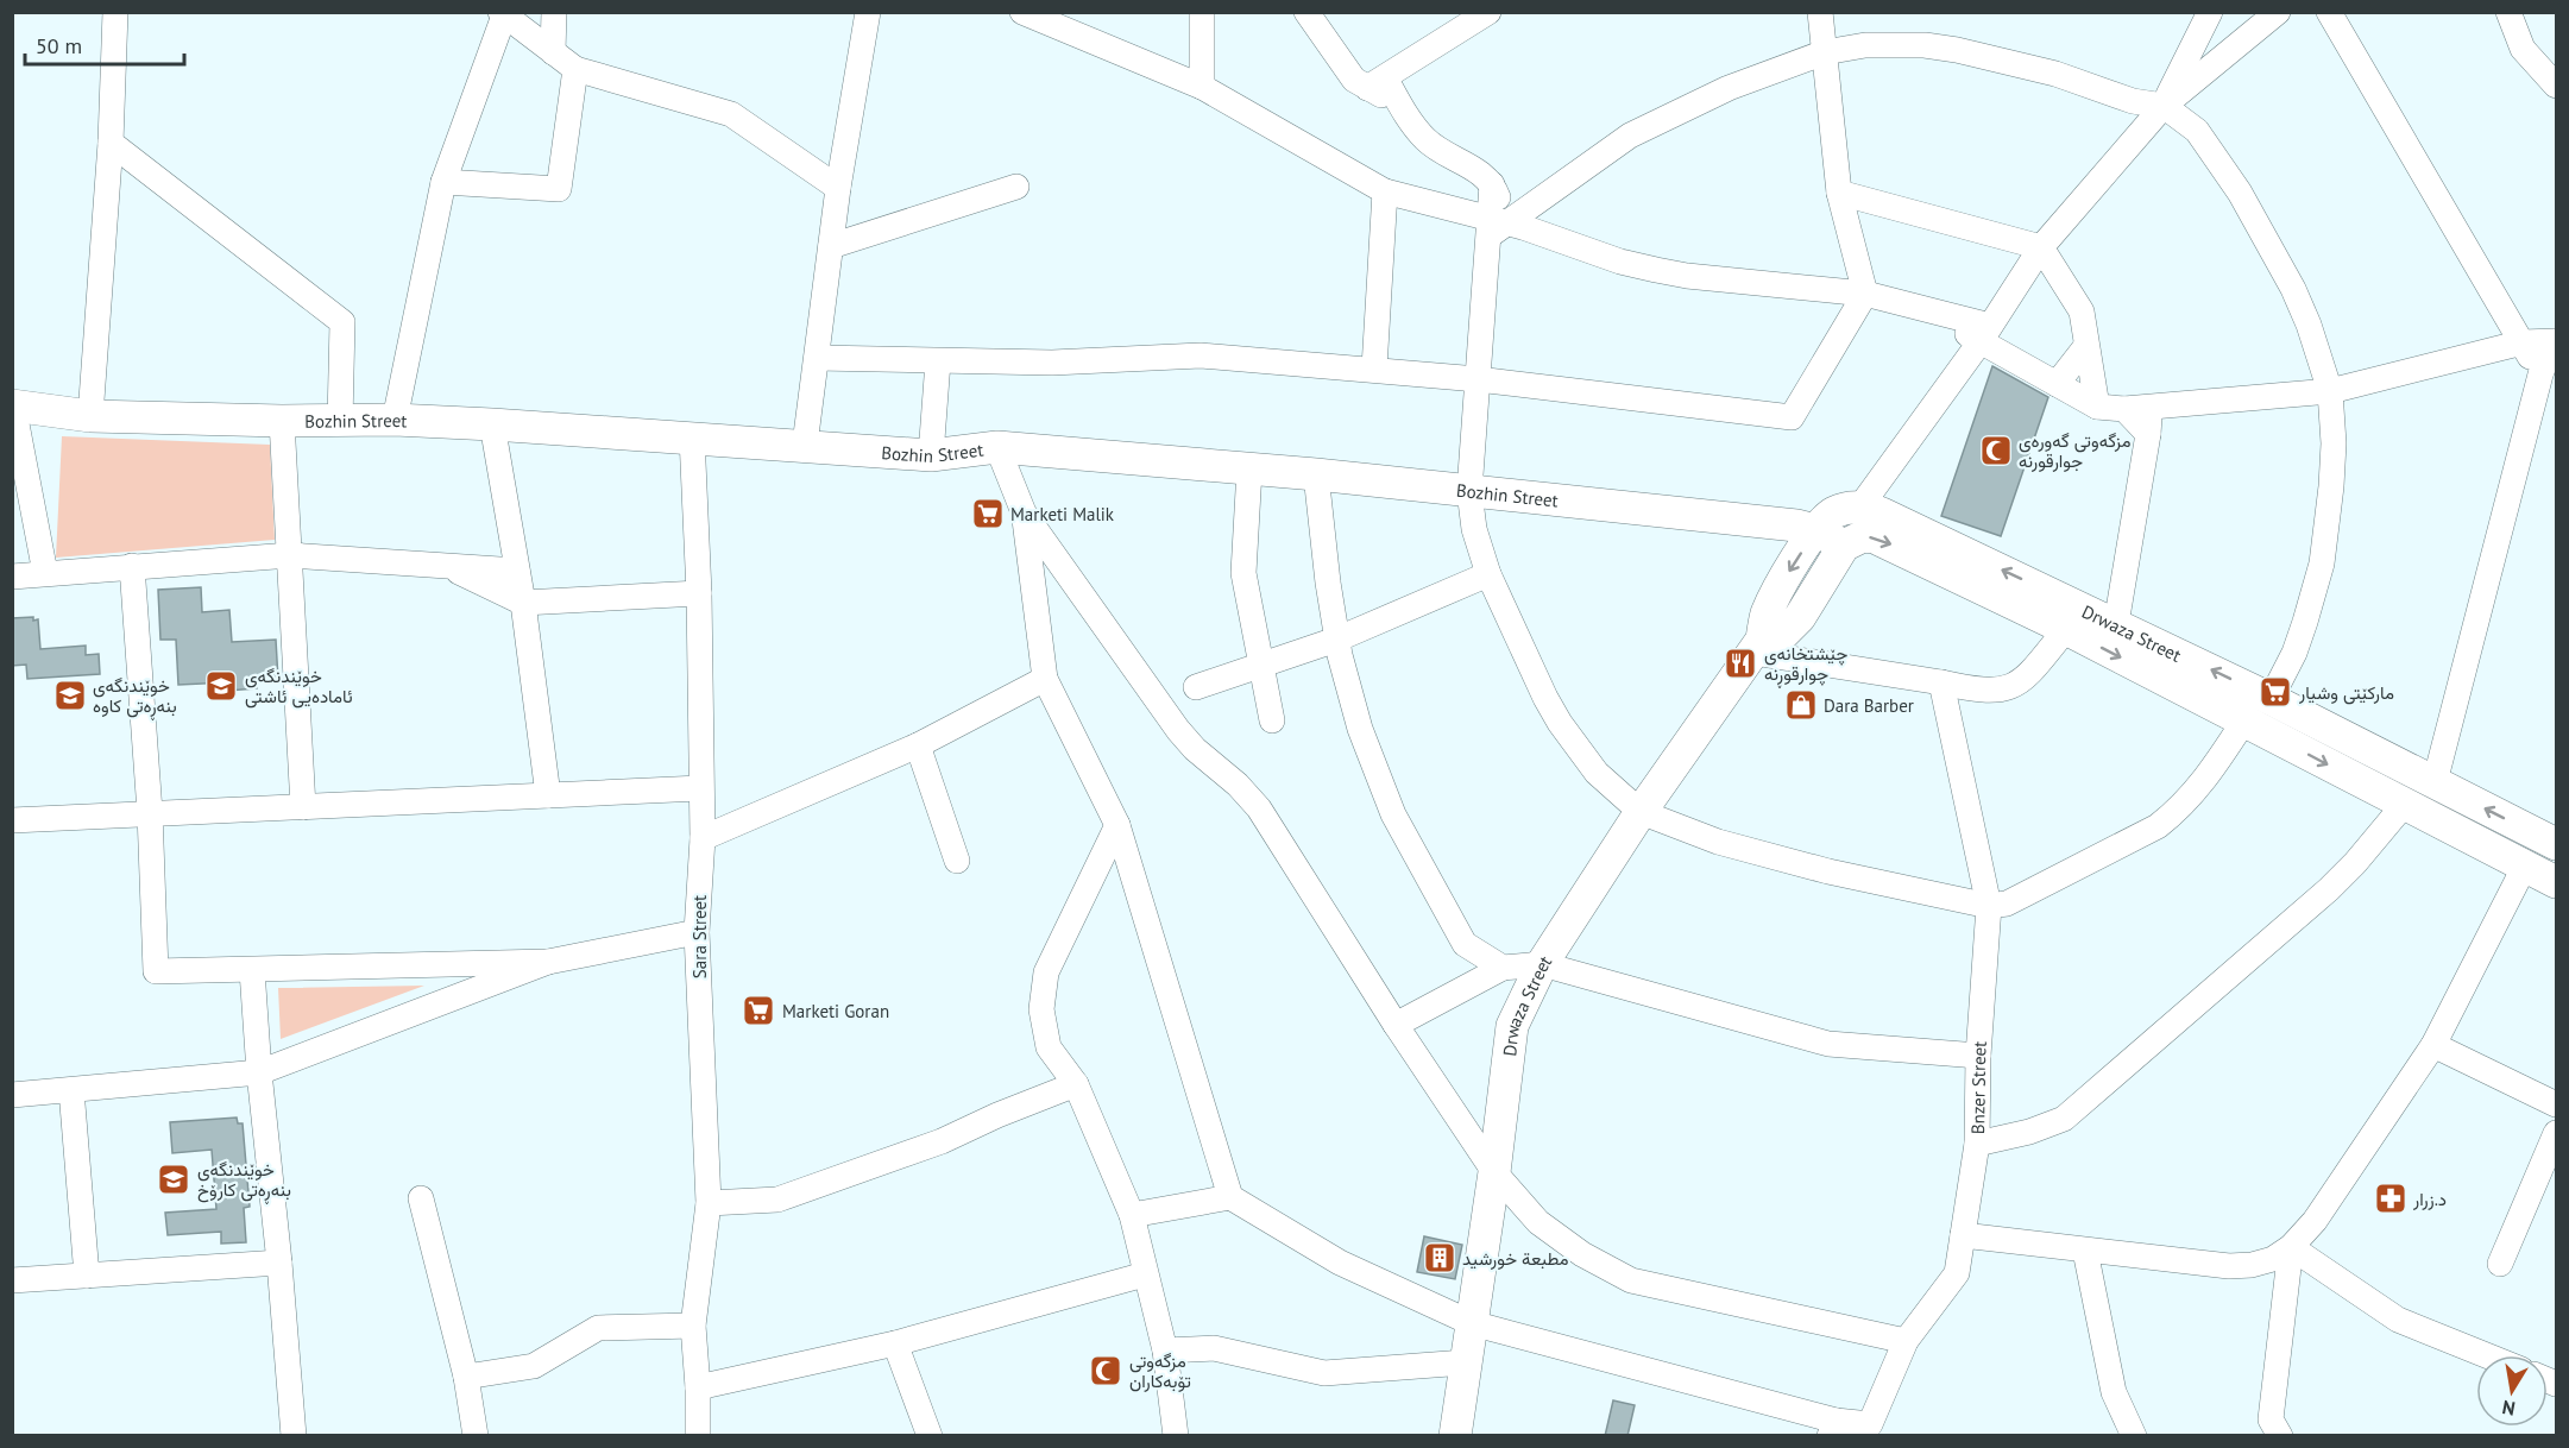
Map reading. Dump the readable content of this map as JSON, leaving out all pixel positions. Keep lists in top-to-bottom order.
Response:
{
  "streets": {
    "street": [
      "Bozhin Street",
      "Drwaza Street",
      "Sara Street",
      "Bnzer Street"
    ]
  },
  "crossings": [
    ["Bozhin Street", "Drwaza Street"],
    ["Bozhin Street", "Sara Street"],
    ["Drwaza Street", "Bnzer Street"]
  ],
  "places": {
    "mosque": ["مزگەوتی گەورەی جوارقورنە", "مزگەوتی تۆبەکاران"],
    "supermarket": ["Marketi Malik", "مارکێتی وشیار", "Marketi Goran"],
    "restaurant": ["چێشتخانەی چوارقوڕنە"],
    "school or university": ["خوێندنگەی ئامادەیی ئاشتی", "خوێندنگەی بنەڕەتی کاوە", "خوێندنگەی بنەڕەتی کارۆخ"],
    "shop": ["Dara Barber"],
    "pharmacy": ["د.زرار"],
    "building": ["مطبعة خورشيد"]
  },
  "scale_bar": "50 m",
  "north": "bottom"
}
